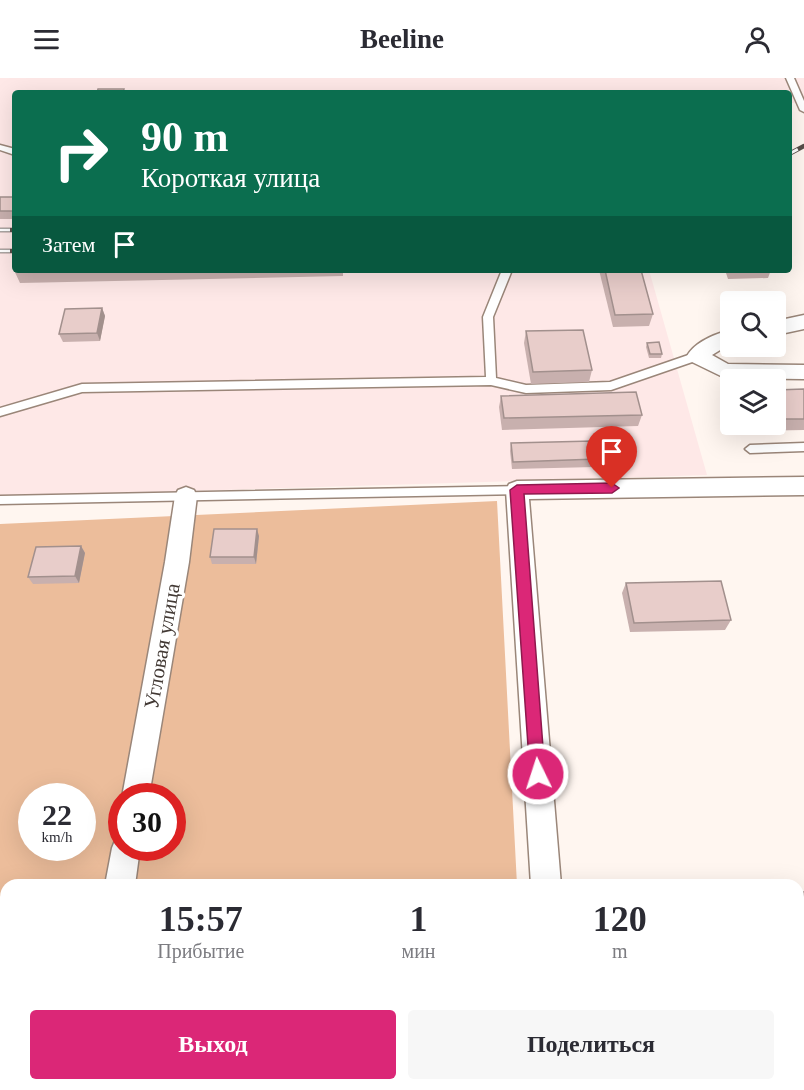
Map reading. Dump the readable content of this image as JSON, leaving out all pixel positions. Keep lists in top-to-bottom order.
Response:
{
  "streets": {
    "street": ["Угловая улица"]
  },
  "page": {
    "header": "Beeline",
    "turn": ["90 m", "Короткая улица"],
    "then": "Затем",
    "speed": "22 km/h",
    "limit": "30",
    "eta": [
      "15:57",
      "Прибытие",
      "1",
      "мин",
      "120",
      "m"
    ],
    "buttons": ["Выход", "Поделиться"]
  }
}
